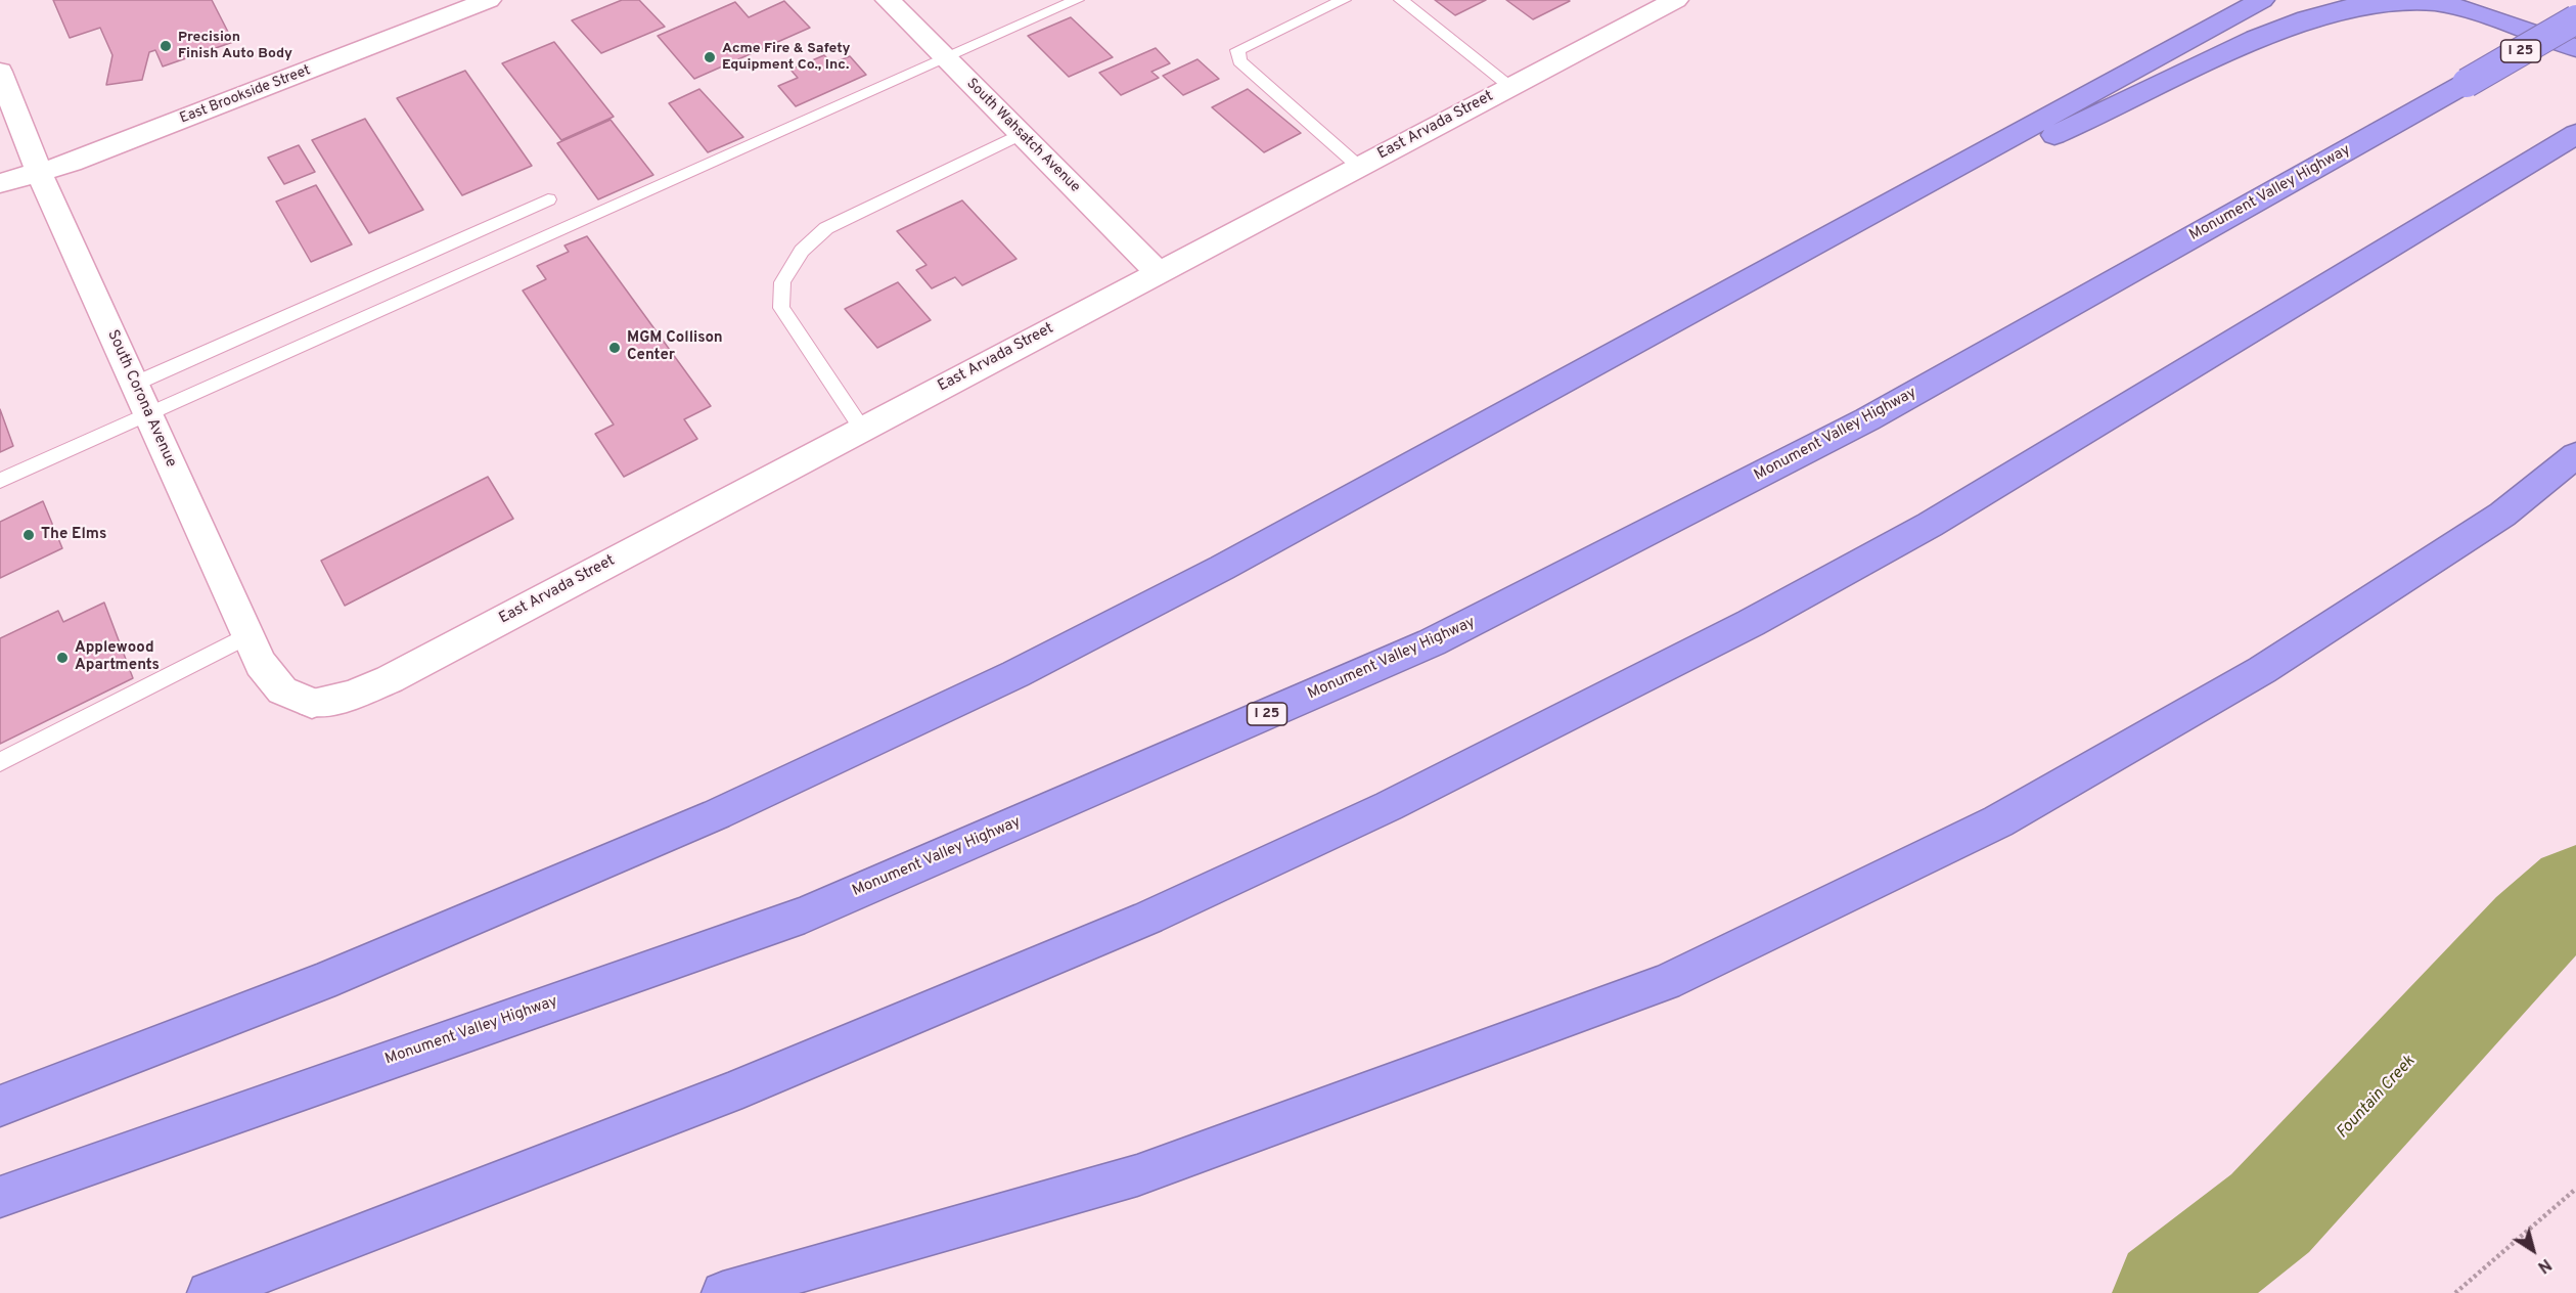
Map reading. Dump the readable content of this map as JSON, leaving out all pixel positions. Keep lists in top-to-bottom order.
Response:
{
  "streets": {
    "highway": ["I 25", "Monument Valley Highway"],
    "street": [
      "East Brookside Street",
      "East Arvada Street",
      "South Wahsatch Avenue",
      "South Corona Avenue"
    ]
  },
  "crossings": [
    ["East Brookside Street", "South Corona Avenue"],
    ["East Arvada Street", "South Wahsatch Avenue"],
    ["East Arvada Street", "South Corona Avenue"]
  ],
  "water": ["Fountain Creek"],
  "places": [
    "Precision Finish Auto Body",
    "Acme Fire & Safety Equipment Co., Inc.",
    "MGM Collison Center",
    "The Elms",
    "Applewood Apartments"
  ],
  "north": "bottom right"
}
